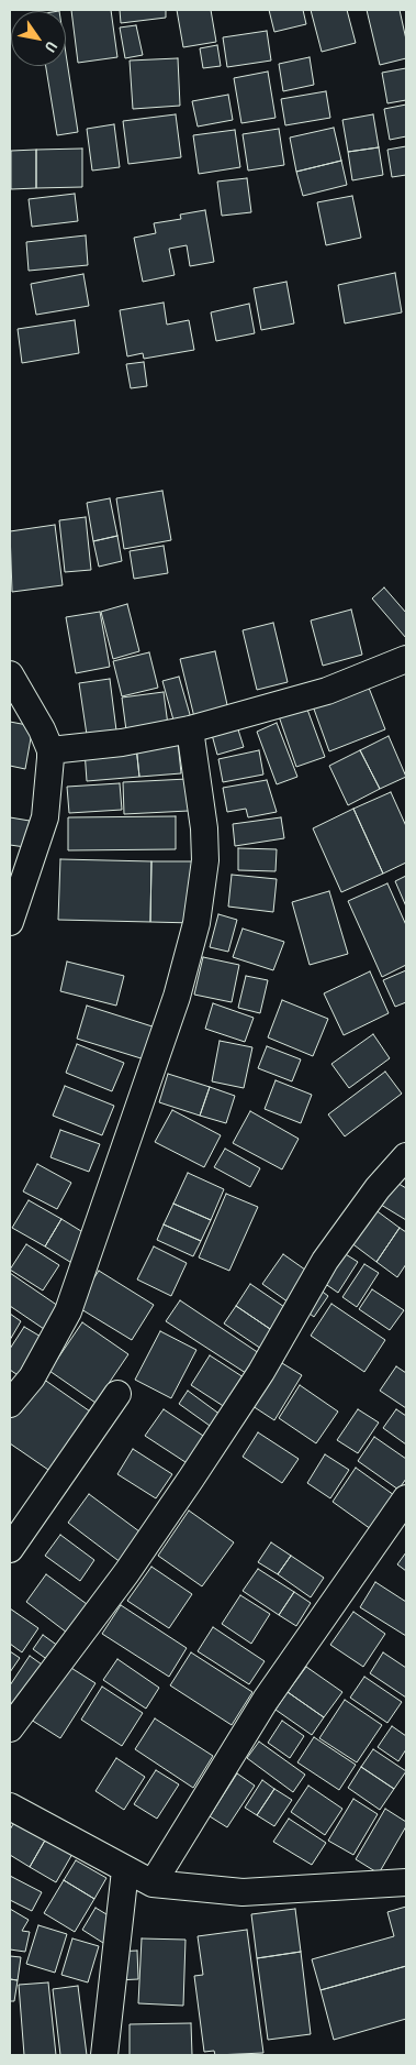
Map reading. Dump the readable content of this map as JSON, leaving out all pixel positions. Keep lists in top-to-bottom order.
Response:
{
  "north": "bottom right"
}
